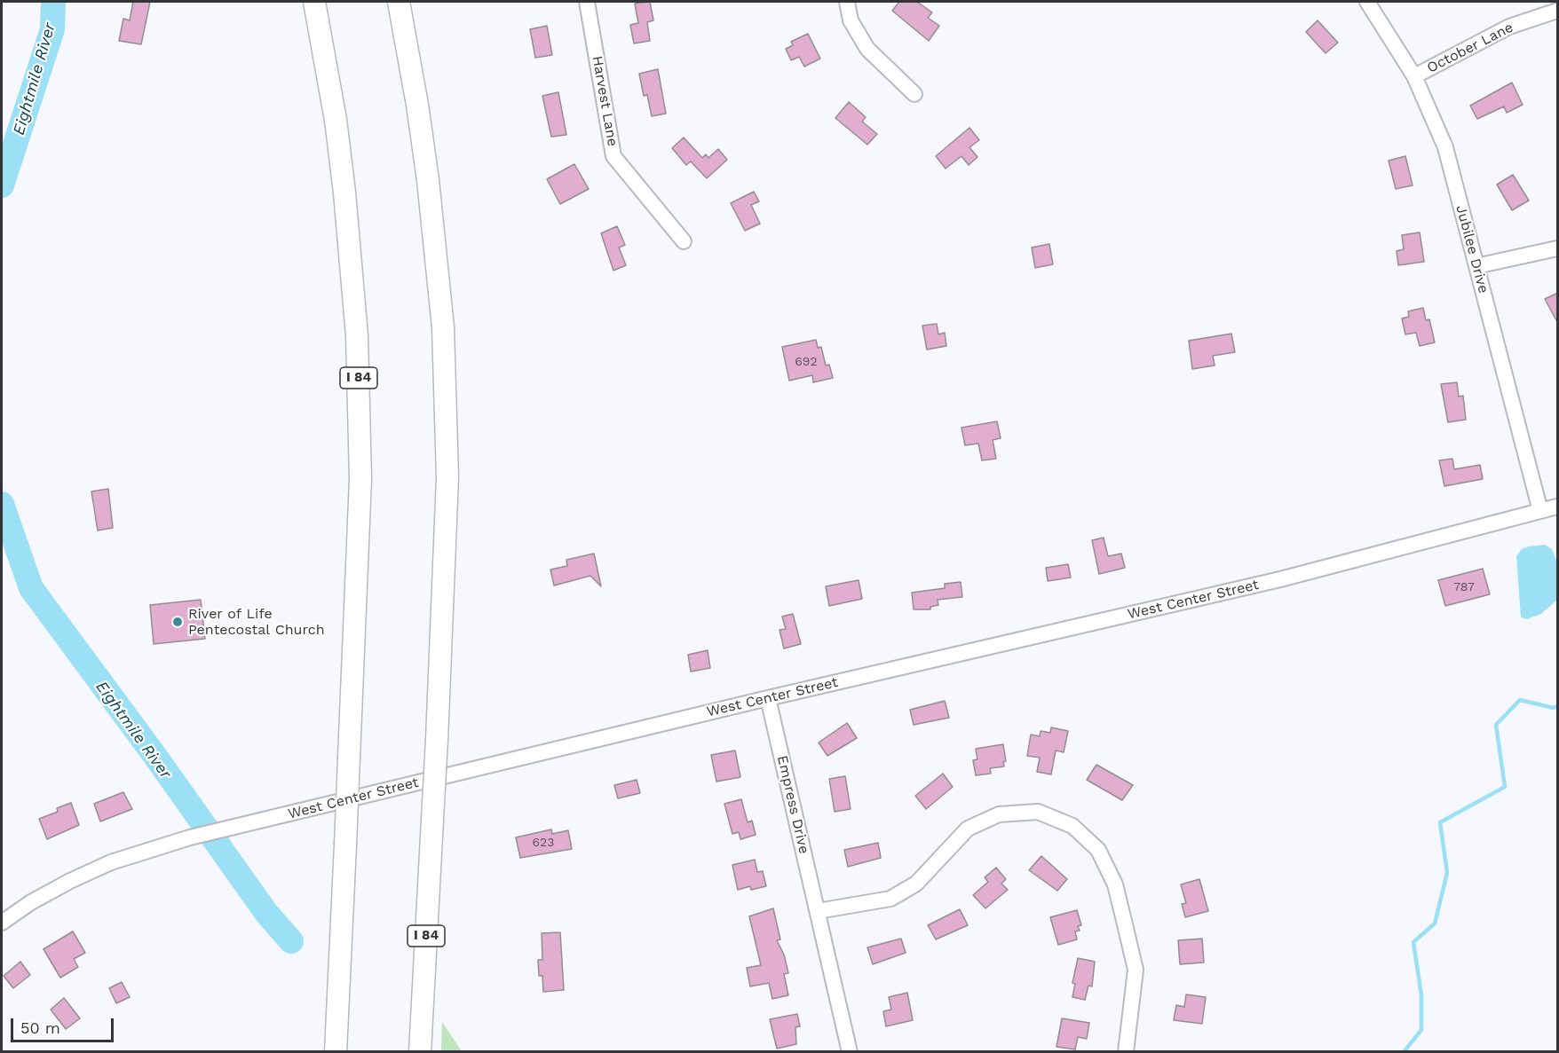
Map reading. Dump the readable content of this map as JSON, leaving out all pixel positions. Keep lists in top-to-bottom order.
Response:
{
  "streets": {
    "highway": ["I 84"],
    "street": [
      "October Lane",
      "Harvest Lane",
      "Jubilee Drive",
      "West Center Street",
      "Empress Drive"
    ]
  },
  "crossings": [
    ["October Lane", "Jubilee Drive"],
    ["Jubilee Drive", "West Center Street"],
    ["West Center Street", "Empress Drive"]
  ],
  "water": ["Eightmile River"],
  "places": ["River of Life Pentecostal Church"],
  "house_numbers": ["692", "787", "623"],
  "scale_bar": "50 m"
}
